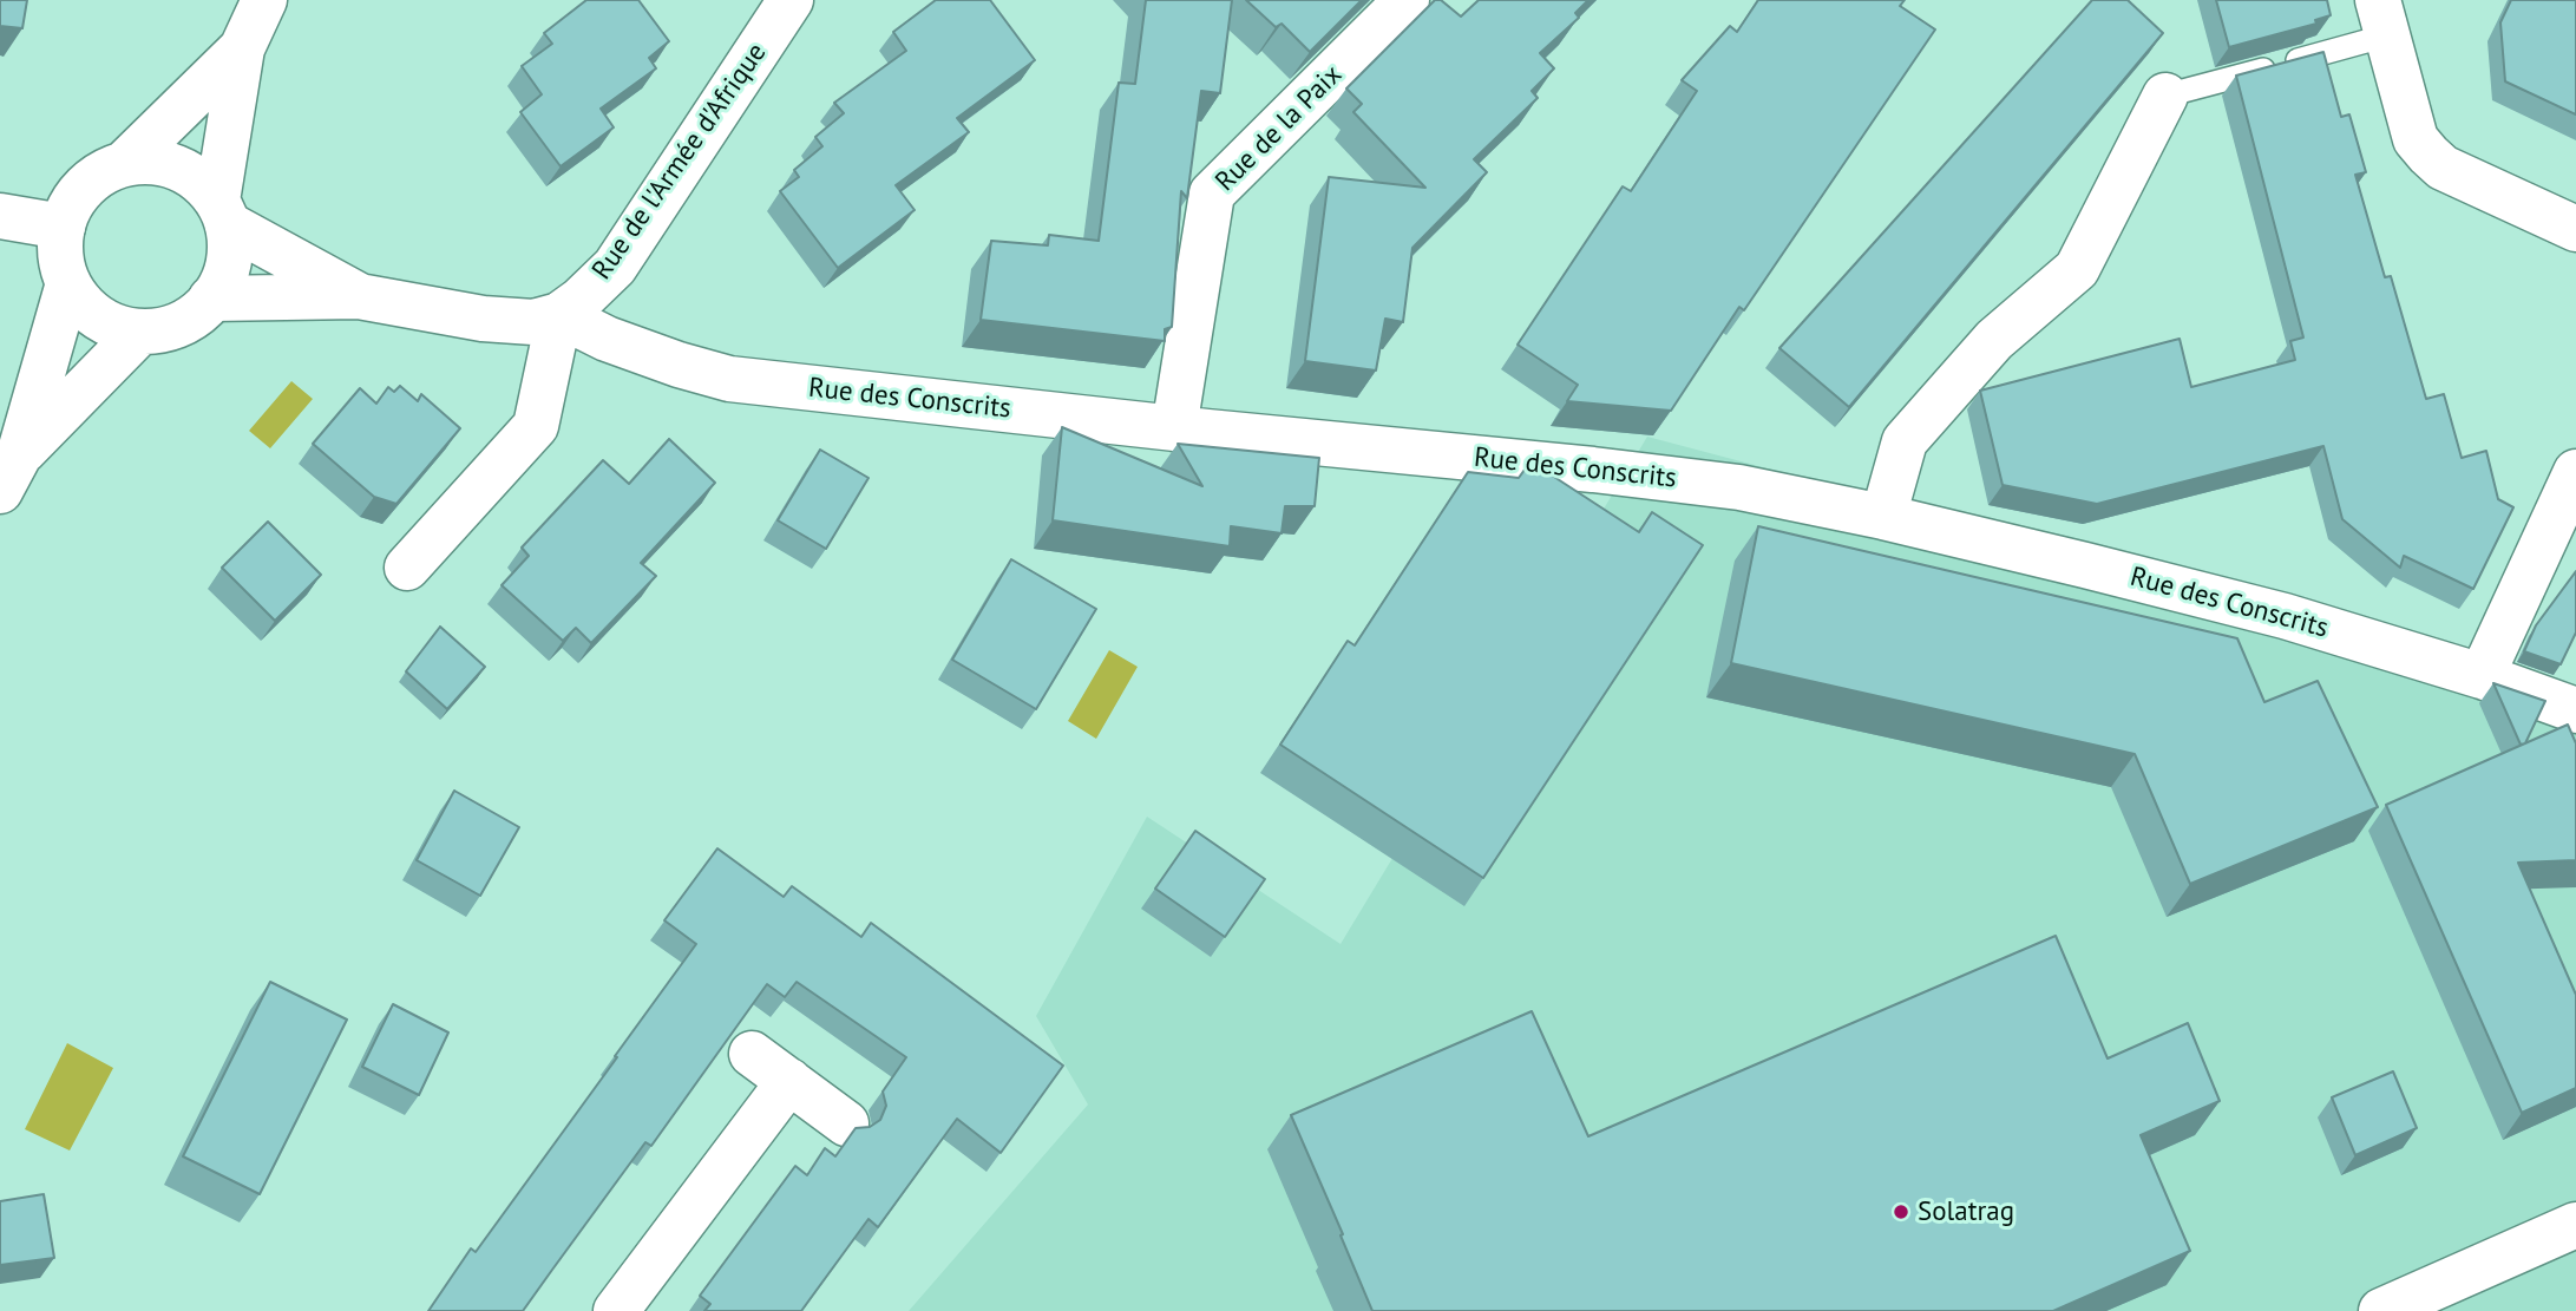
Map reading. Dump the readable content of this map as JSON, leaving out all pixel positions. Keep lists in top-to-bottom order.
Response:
{
  "streets": {
    "street": ["Rue de la Paix", "Rue de l'Armée d'Afrique", "Rue des Conscrits"]
  },
  "crossings": [
    ["Rue de la Paix", "Rue des Conscrits"],
    ["Rue de l'Armée d'Afrique", "Rue des Conscrits"]
  ],
  "places": ["Solatrag"]
}
